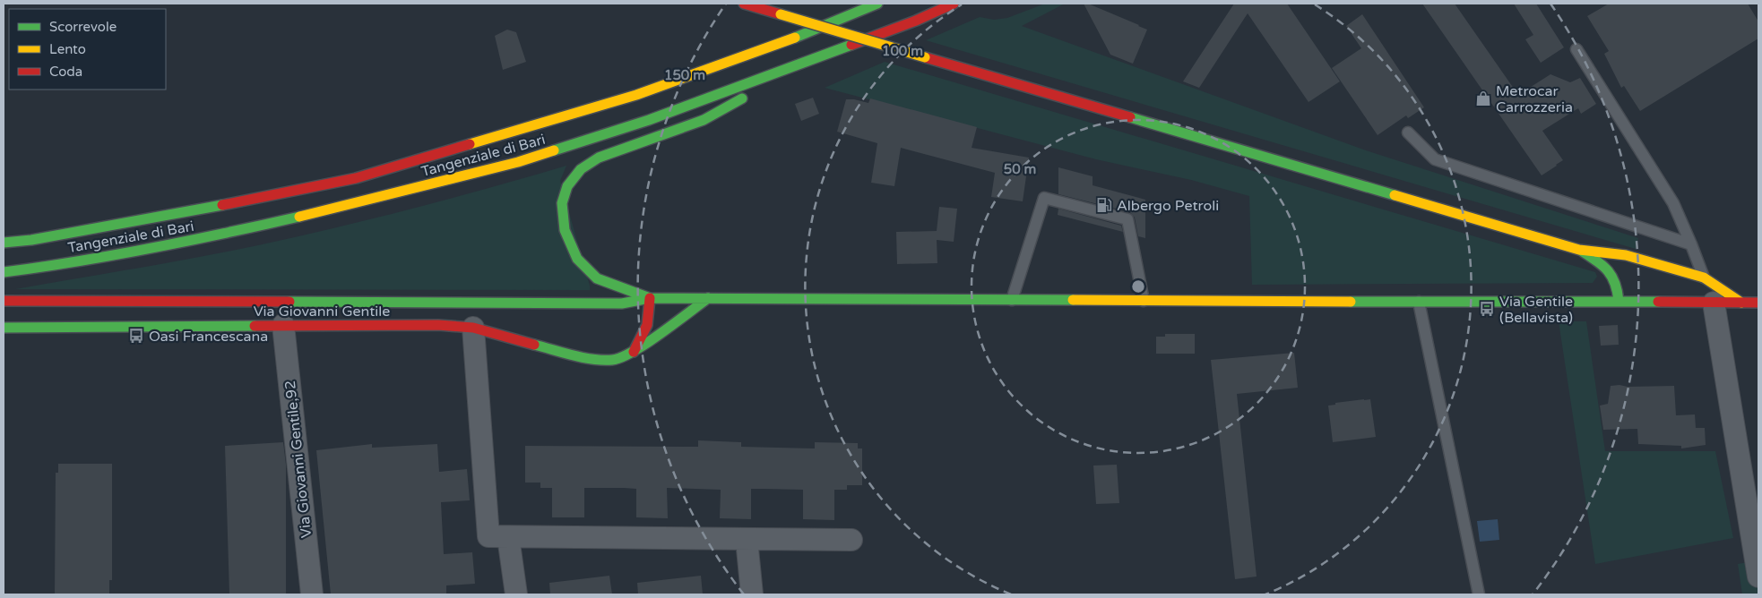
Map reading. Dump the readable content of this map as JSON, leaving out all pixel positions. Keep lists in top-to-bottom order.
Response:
{
  "streets": {
    "main road": ["Tangenziale di Bari", "Via Giovanni Gentile"],
    "street": ["Via Giovanni Gentile,92"]
  },
  "crossings": [
    ["Via Giovanni Gentile", "Via Giovanni Gentile,92"]
  ],
  "places": {
    "shop": ["Metrocar Carrozzeria"],
    "fuel station": ["Albergo Petroli"],
    "bus stop": ["Via Gentile (Bellavista)", "Oasi Francescana"]
  },
  "legend": ["Scorrevole", "Lento", "Coda"],
  "rings": ["100 m", "150 m", "50 m"]
}
